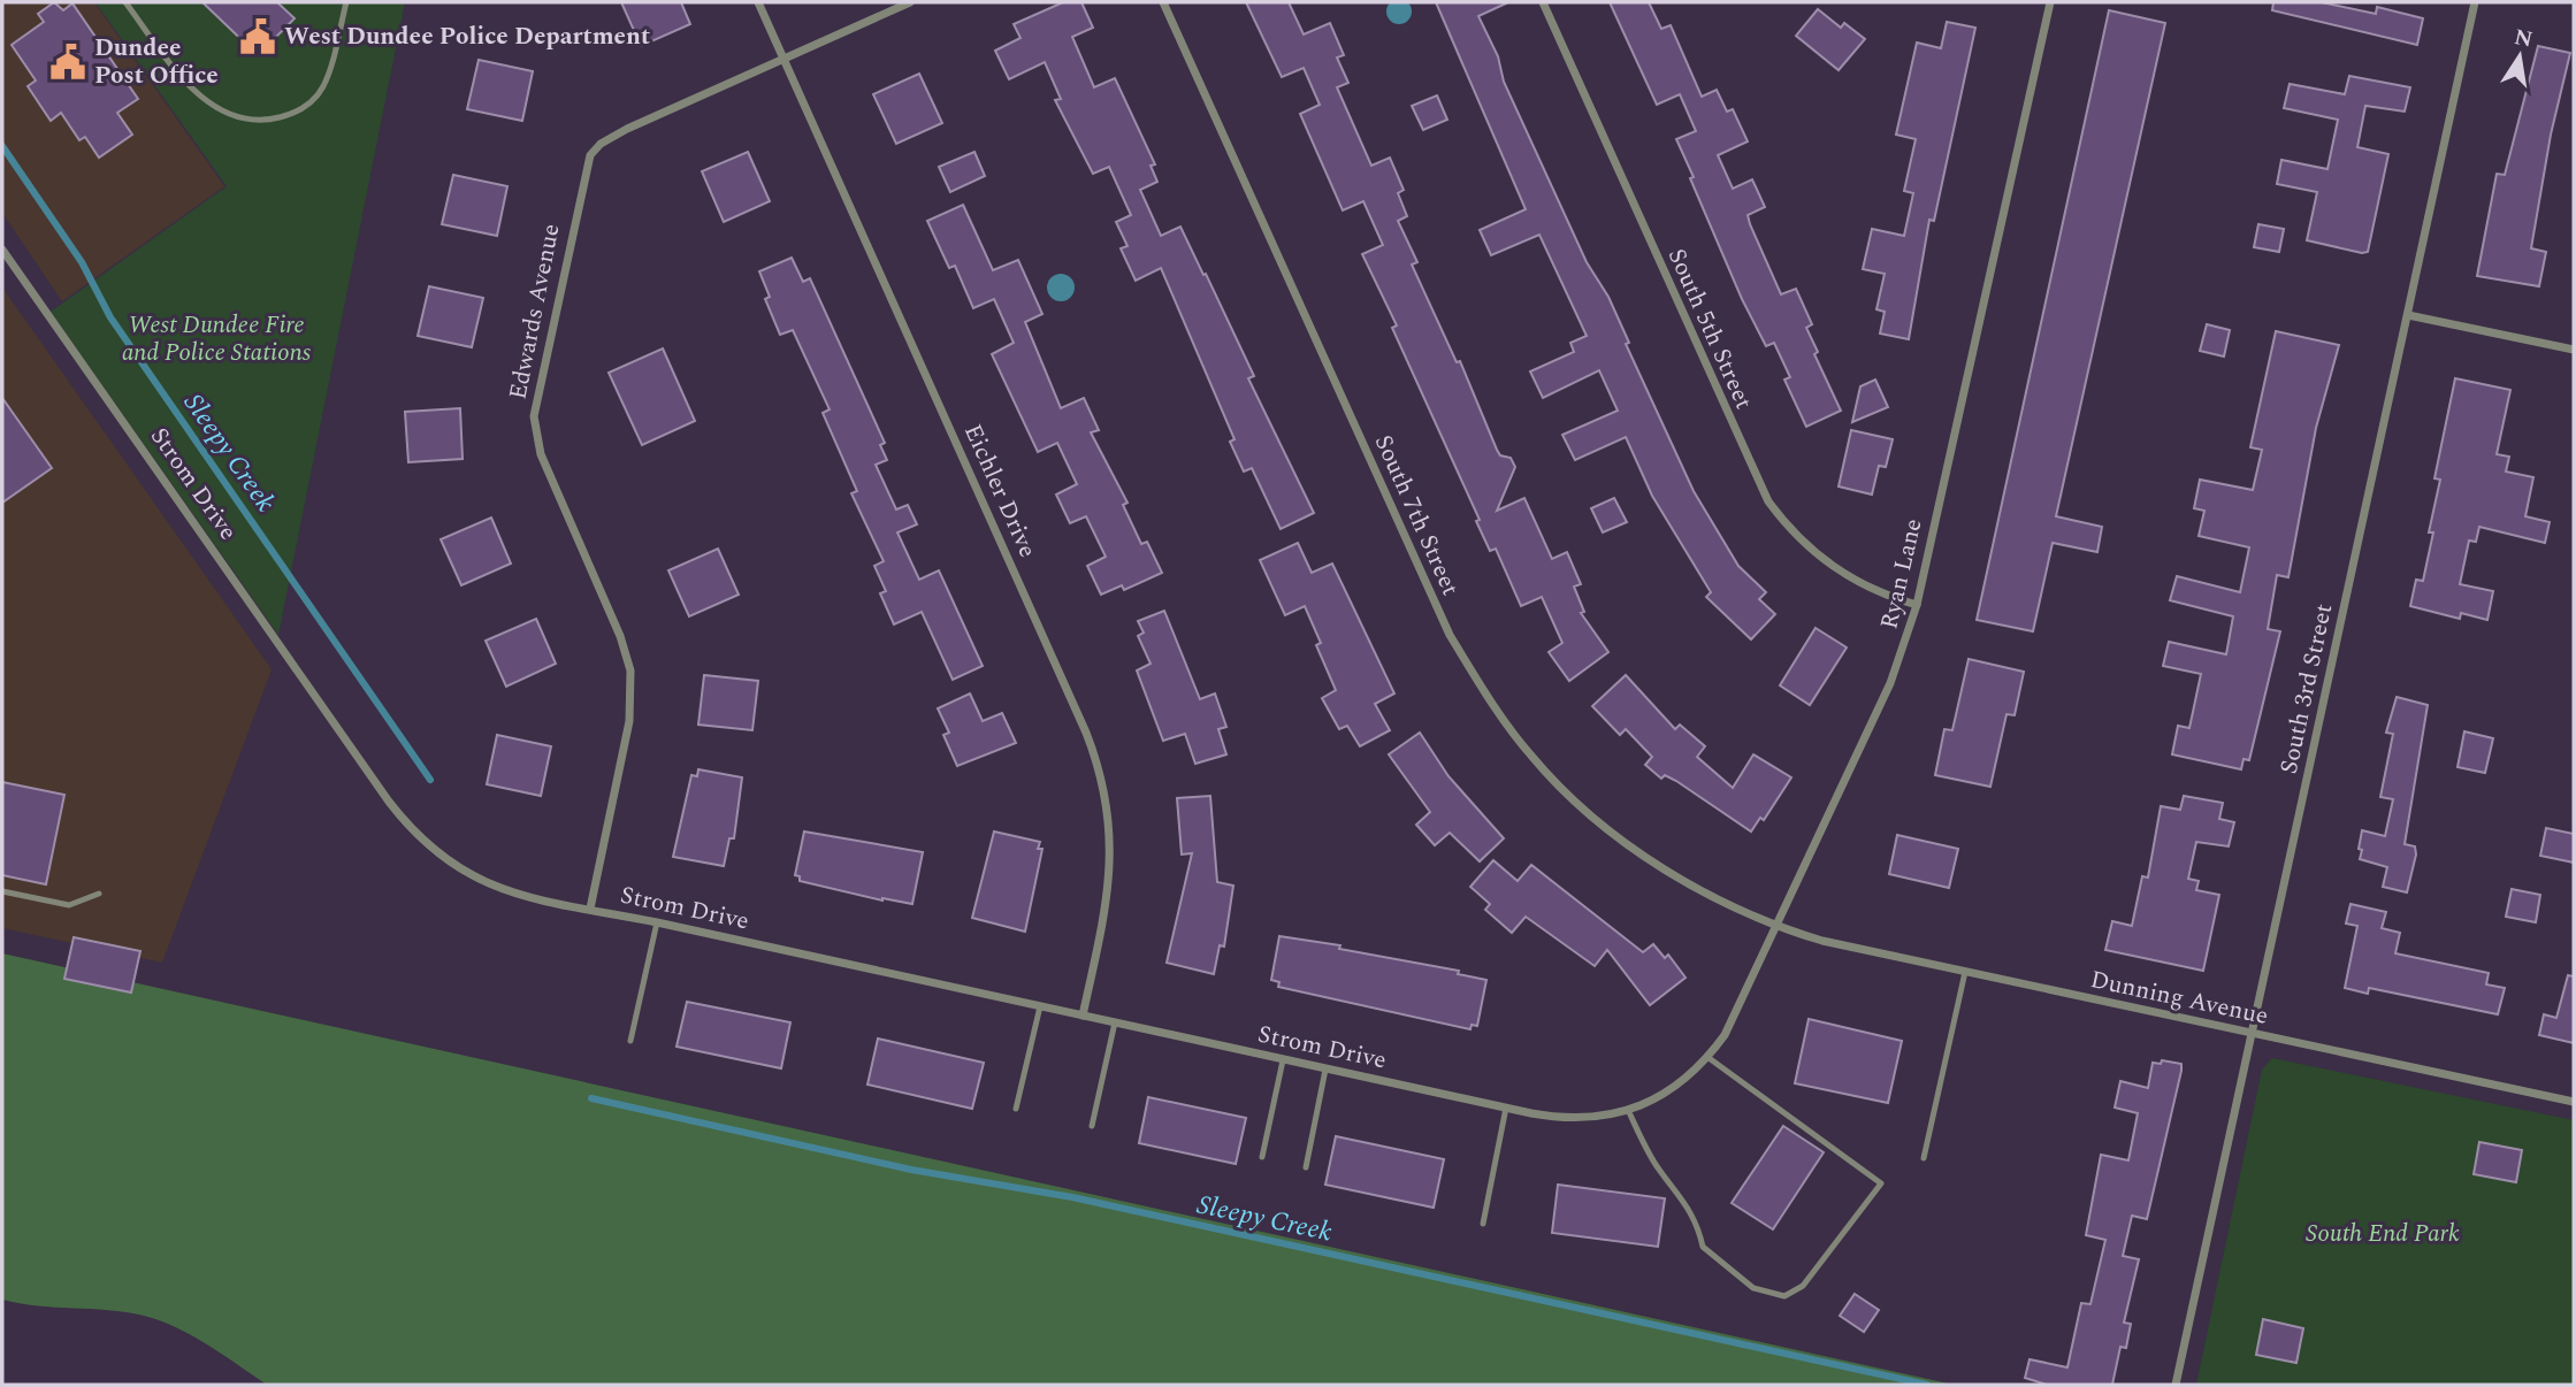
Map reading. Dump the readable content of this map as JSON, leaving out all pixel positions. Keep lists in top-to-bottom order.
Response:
{
  "streets": {
    "street": [
      "Edwards Avenue",
      "South 5th Street",
      "Strom Drive",
      "Eichler Drive",
      "South 7th Street",
      "Ryan Lane",
      "South 3rd Street",
      "Dunning Avenue"
    ]
  },
  "crossings": [
    ["Edwards Avenue", "Strom Drive"],
    ["Edwards Avenue", "Eichler Drive"],
    ["South 5th Street", "Ryan Lane"],
    ["Strom Drive", "Eichler Drive"],
    ["Strom Drive", "Ryan Lane"],
    ["South 7th Street", "Ryan Lane"],
    ["South 7th Street", "Dunning Avenue"],
    ["Ryan Lane", "Dunning Avenue"],
    ["South 3rd Street", "Dunning Avenue"]
  ],
  "water": ["Sleepy Creek"],
  "parks": ["West Dundee Fire and Police Stations", "South End Park"],
  "places": {
    "public building": ["West Dundee Police Department", "Dundee Post Office"]
  },
  "north": "top"
}
